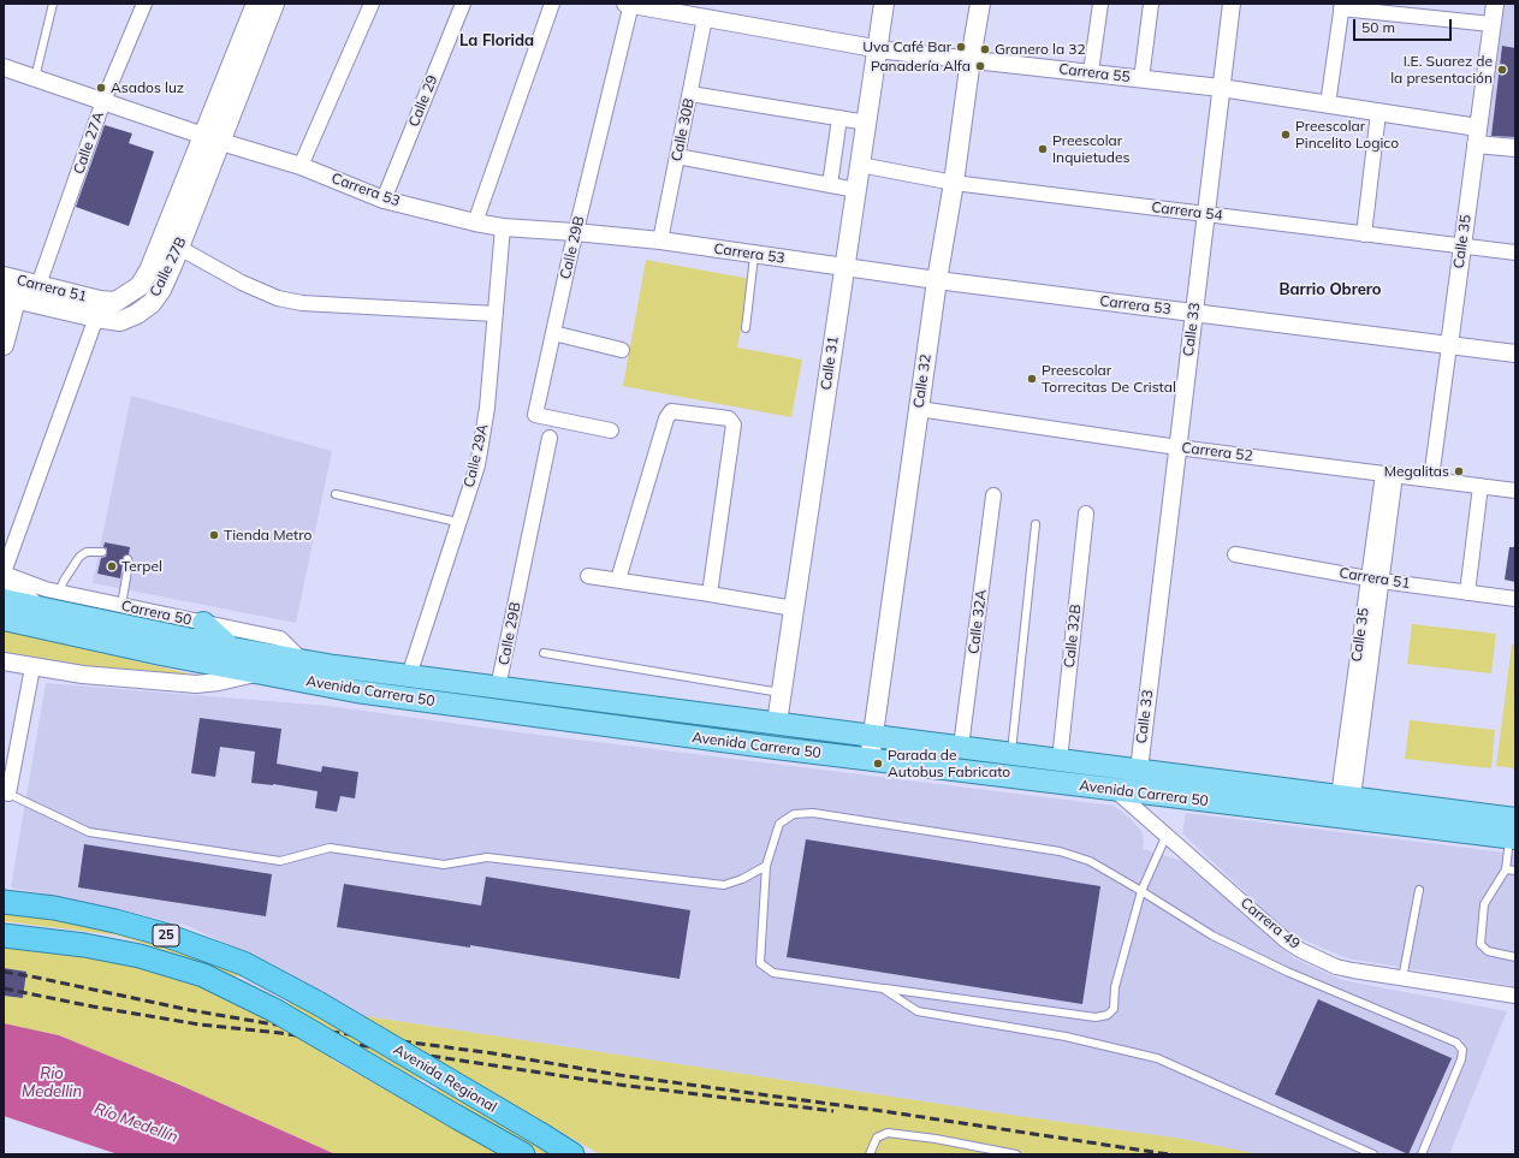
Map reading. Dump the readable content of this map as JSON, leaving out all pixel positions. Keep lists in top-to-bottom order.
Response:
{
  "streets": {
    "highway": ["25", "Avenida Regional"],
    "main road": [
      "Calle 27A",
      "Calle 27B",
      "Carrera 51",
      "Calle 31",
      "Calle 32",
      "Avenida Carrera 50"
    ],
    "street": [
      "Carrera 55",
      "Calle 29",
      "Calle 30B",
      "Carrera 53",
      "Carrera 54",
      "Calle 35",
      "Calle 29B",
      "Calle 33",
      "Carrera 52",
      "Calle 29A",
      "Carrera 50",
      "Calle 32A",
      "Calle 32B",
      "Carrera 49"
    ]
  },
  "crossings": [
    ["Carrera 55", "Calle 30B"],
    ["Carrera 55", "Calle 35"],
    ["Carrera 55", "Calle 29B"],
    ["Carrera 55", "Calle 33"],
    ["Carrera 55", "Calle 31"],
    ["Carrera 55", "Calle 32"],
    ["Calle 29", "Carrera 53"],
    ["Calle 30B", "Carrera 53"],
    ["Calle 27A", "Carrera 53"],
    ["Calle 27A", "Carrera 51"],
    ["Carrera 53", "Calle 35"],
    ["Carrera 53", "Calle 29B"],
    ["Carrera 53", "Calle 27B"],
    ["Carrera 53", "Calle 33"],
    ["Carrera 53", "Calle 31"],
    ["Carrera 53", "Calle 32"],
    ["Carrera 53", "Calle 29A"],
    ["Carrera 54", "Calle 35"],
    ["Carrera 54", "Calle 33"],
    ["Carrera 54", "Calle 31"],
    ["Carrera 54", "Calle 32"],
    ["Calle 35", "Carrera 51"],
    ["Calle 35", "Carrera 52"],
    ["Calle 35", "Avenida Carrera 50"],
    ["Calle 29B", "Avenida Carrera 50"],
    ["Calle 27B", "Carrera 51"],
    ["Calle 33", "Carrera 52"],
    ["Calle 33", "Avenida Carrera 50"],
    ["Calle 31", "Avenida Carrera 50"],
    ["Calle 32", "Carrera 52"],
    ["Calle 32", "Avenida Carrera 50"],
    ["Calle 29A", "Avenida Carrera 50"],
    ["Carrera 50", "Avenida Carrera 50"],
    ["Calle 32A", "Avenida Carrera 50"],
    ["Calle 32B", "Avenida Carrera 50"],
    ["Avenida Carrera 50", "Carrera 49"]
  ],
  "districts": ["La Florida", "Barrio Obrero"],
  "water": ["Rio Medellin", "Río Medellín"],
  "places": [
    "Uva Café Bar",
    "Granero la 32",
    "Panadería Alfa",
    "I.E. Suarez de la presentación",
    "Asados luz",
    "Preescolar Pincelito Logico",
    "Preescolar Inquietudes",
    "Preescolar Torrecitas De Cristal",
    "Megalitas",
    "Tienda Metro",
    "Terpel",
    "Parada de Autobus Fabricato"
  ],
  "scale_bar": "50 m"
}
